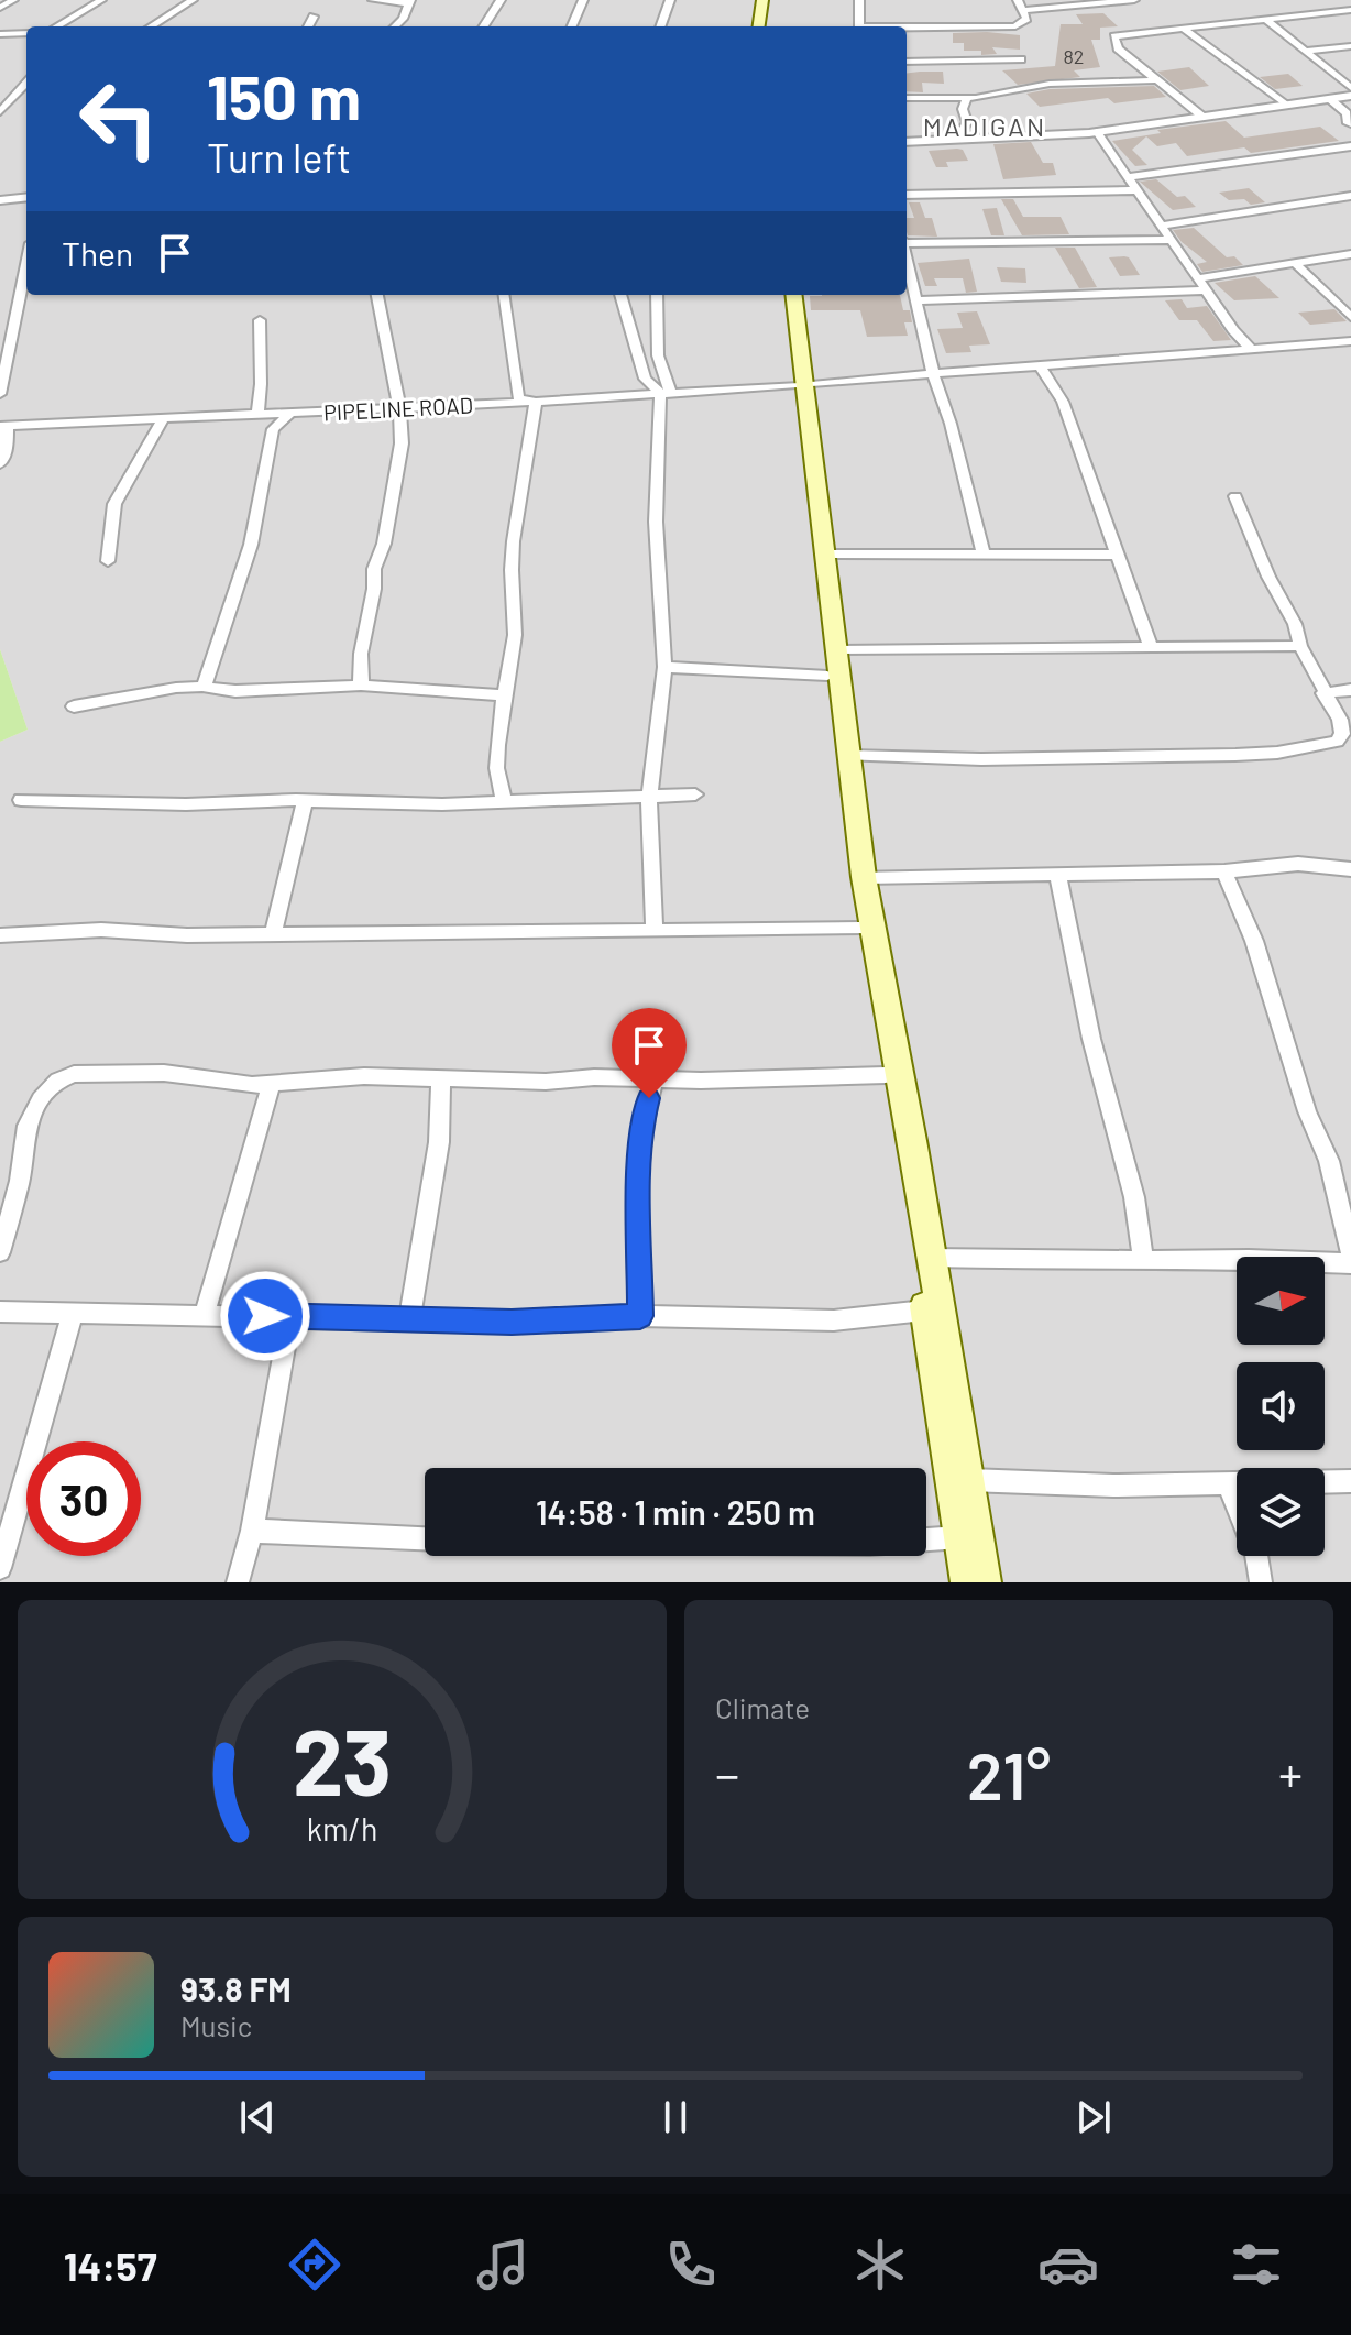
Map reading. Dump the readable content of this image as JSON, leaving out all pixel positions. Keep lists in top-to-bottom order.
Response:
{
  "streets": {
    "street": ["PIPELINE ROAD"]
  },
  "districts": ["MADIGAN"],
  "house_numbers": ["82"],
  "north": "right",
  "page": {
    "turn": ["150 m", "Turn left"],
    "then": "Then",
    "limit": "30",
    "trip": "14:58 · 1 min · 250 m",
    "tile": "Climate",
    "heat": ["−", "21°", "+"],
    "song": ["93.8 FM", "Music"],
    "tabs": "14:57",
    "gauge": ["23", "km/h"]
  }
}
